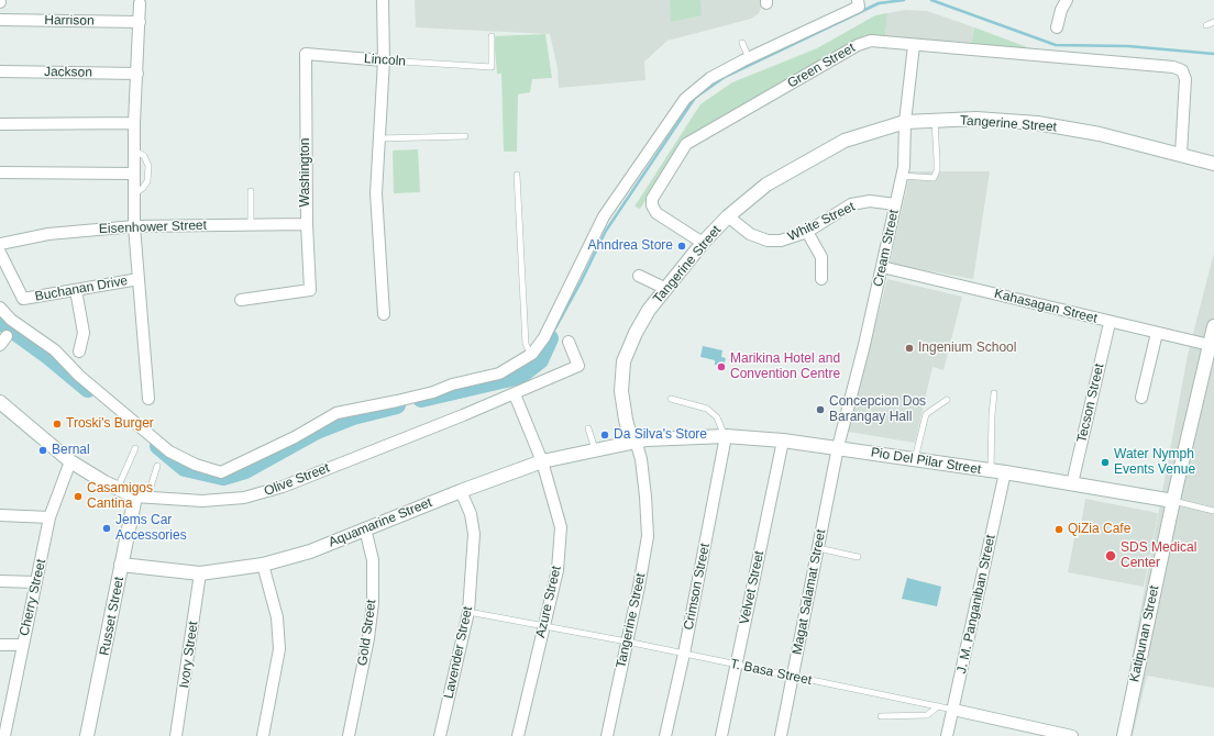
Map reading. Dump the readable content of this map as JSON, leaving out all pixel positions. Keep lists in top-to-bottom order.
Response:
{
  "streets": {
    "street": [
      "Harrison",
      "Lincoln",
      "Green Street",
      "Jackson",
      "Tangerine Street",
      "Washington",
      "White Street",
      "Eisenhower Street",
      "Cream Street",
      "Buchanan Drive",
      "Kahasagan Street",
      "Tecson Street",
      "Pio Del Pilar Street",
      "Olive Street",
      "Aquamarine Street",
      "Crimson Street",
      "Velvet Street",
      "Magat Salamat Street",
      "Cherry Street",
      "Azure Street",
      "J. M. Panganiban Street",
      "Russet Street",
      "Gold Street",
      "Katipunan Street",
      "Lavender Street",
      "Ivory Street",
      "T. Basa Street"
    ]
  },
  "crossings": [
    ["Lincoln", "Washington"],
    ["Green Street", "Tangerine Street"],
    ["Green Street", "Cream Street"],
    ["Tangerine Street", "White Street"],
    ["Tangerine Street", "Cream Street"],
    ["Tangerine Street", "Pio Del Pilar Street"],
    ["Tangerine Street", "Aquamarine Street"],
    ["Tangerine Street", "T. Basa Street"],
    ["Washington", "Eisenhower Street"],
    ["White Street", "Cream Street"],
    ["Cream Street", "Kahasagan Street"],
    ["Cream Street", "Pio Del Pilar Street"],
    ["Cream Street", "Magat Salamat Street"],
    ["Kahasagan Street", "Tecson Street"],
    ["Kahasagan Street", "Katipunan Street"],
    ["Tecson Street", "Pio Del Pilar Street"],
    ["Pio Del Pilar Street", "Aquamarine Street"],
    ["Pio Del Pilar Street", "Crimson Street"],
    ["Pio Del Pilar Street", "Velvet Street"],
    ["Pio Del Pilar Street", "Magat Salamat Street"],
    ["Pio Del Pilar Street", "J. M. Panganiban Street"],
    ["Pio Del Pilar Street", "Katipunan Street"],
    ["Olive Street", "Cherry Street"],
    ["Olive Street", "Azure Street"],
    ["Olive Street", "Russet Street"],
    ["Aquamarine Street", "Azure Street"],
    ["Aquamarine Street", "Russet Street"],
    ["Aquamarine Street", "Gold Street"],
    ["Aquamarine Street", "Lavender Street"],
    ["Aquamarine Street", "Ivory Street"],
    ["Crimson Street", "T. Basa Street"],
    ["Velvet Street", "T. Basa Street"],
    ["Magat Salamat Street", "T. Basa Street"],
    ["Azure Street", "T. Basa Street"],
    ["J. M. Panganiban Street", "T. Basa Street"],
    ["Lavender Street", "T. Basa Street"]
  ],
  "places": [
    "Ahndrea Store",
    "Ingenium School",
    "Marikina Hotel and Convention Centre",
    "Concepcion Dos Barangay Hall",
    "Troski's Burger",
    "Da Silva's Store",
    "Bernal",
    "Water Nymph Events Venue",
    "Casamigos Cantina",
    "Jems Car Accessories",
    "QiZia Cafe",
    "SDS Medical Center"
  ]
}
